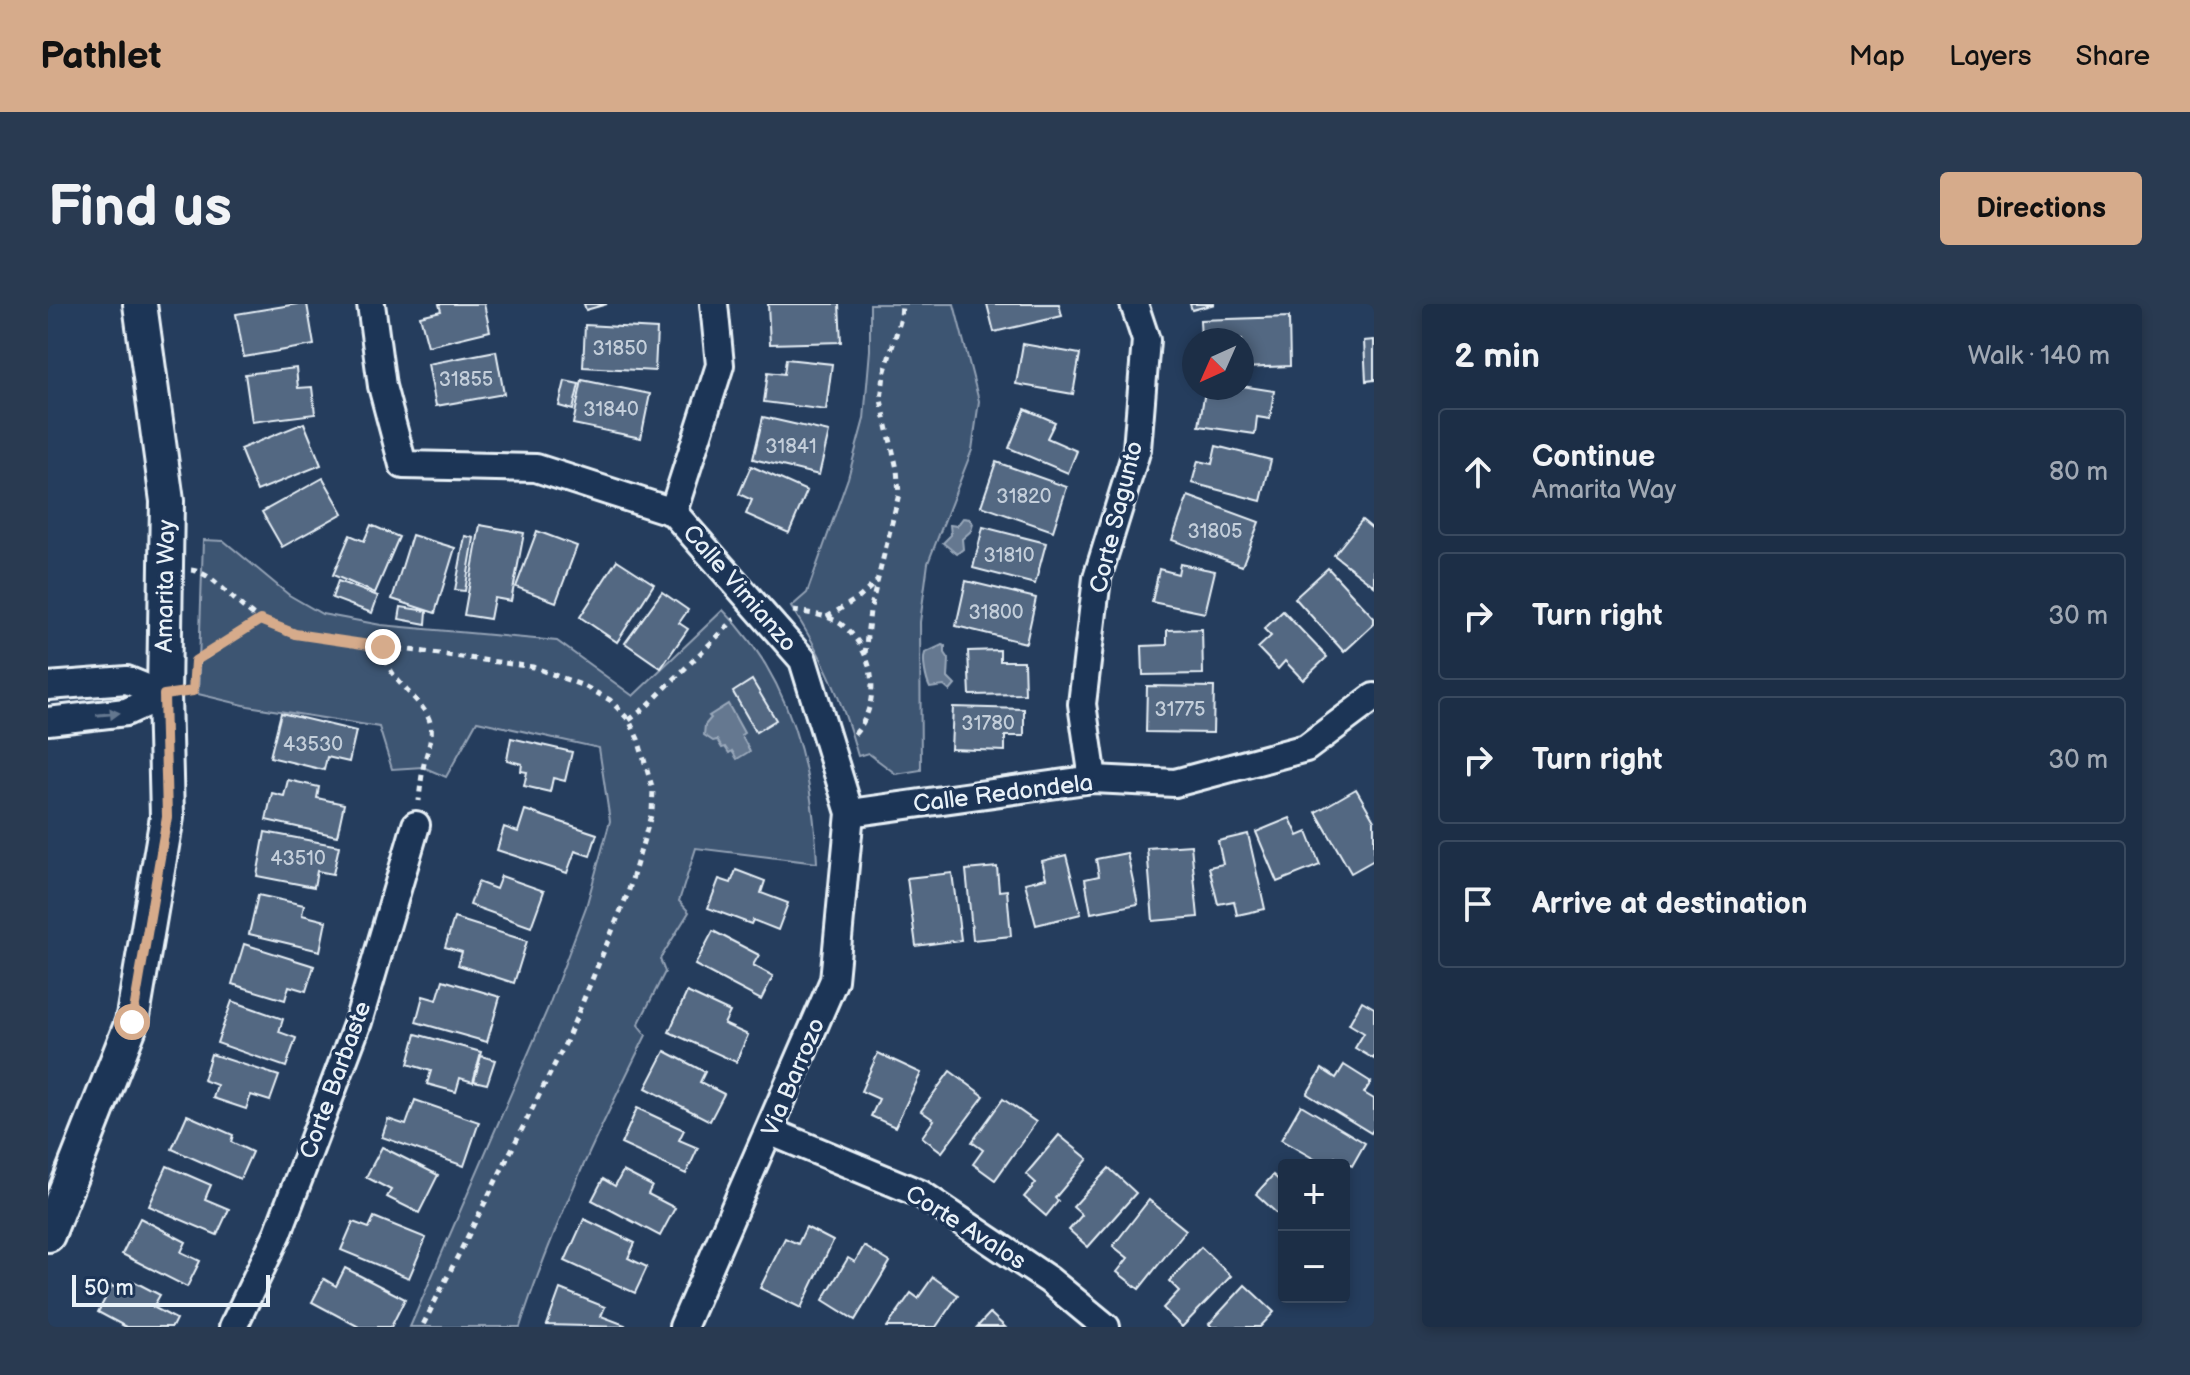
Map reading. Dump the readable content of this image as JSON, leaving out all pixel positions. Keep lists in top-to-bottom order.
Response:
{
  "streets": {
    "street": [
      "Corte Sagunto",
      "Amarita Way",
      "Calle Vimianzo",
      "Calle Redondela",
      "Via Barrozo",
      "Corte Barbaste",
      "Corte Avalos"
    ]
  },
  "crossings": [
    ["Corte Sagunto", "Calle Redondela"],
    ["Calle Vimianzo", "Calle Redondela"],
    ["Calle Vimianzo", "Via Barrozo"],
    ["Calle Redondela", "Via Barrozo"],
    ["Via Barrozo", "Corte Avalos"]
  ],
  "house_numbers": [
    "31850",
    "31855",
    "31840",
    "31841",
    "31820",
    "31805",
    "31810",
    "31800",
    "31775",
    "31780",
    "43530",
    "43510"
  ],
  "scale_bar": "50 m",
  "north": "bottom left",
  "page": {
    "header": "Pathlet",
    "nav": ["Map", "Layers", "Share"],
    "buttons": "Directions",
    "title": "Find us",
    "heading": ["2 min", "Walk · 140 m"],
    "list": [
      ["Continue", "Amarita Way", "80 m"],
      ["Turn right", "30 m"],
      ["Turn right", "30 m"],
      "Arrive at destination"
    ],
    "map_buttons": ["+", "−"],
    "scale": "50 m"
  }
}
